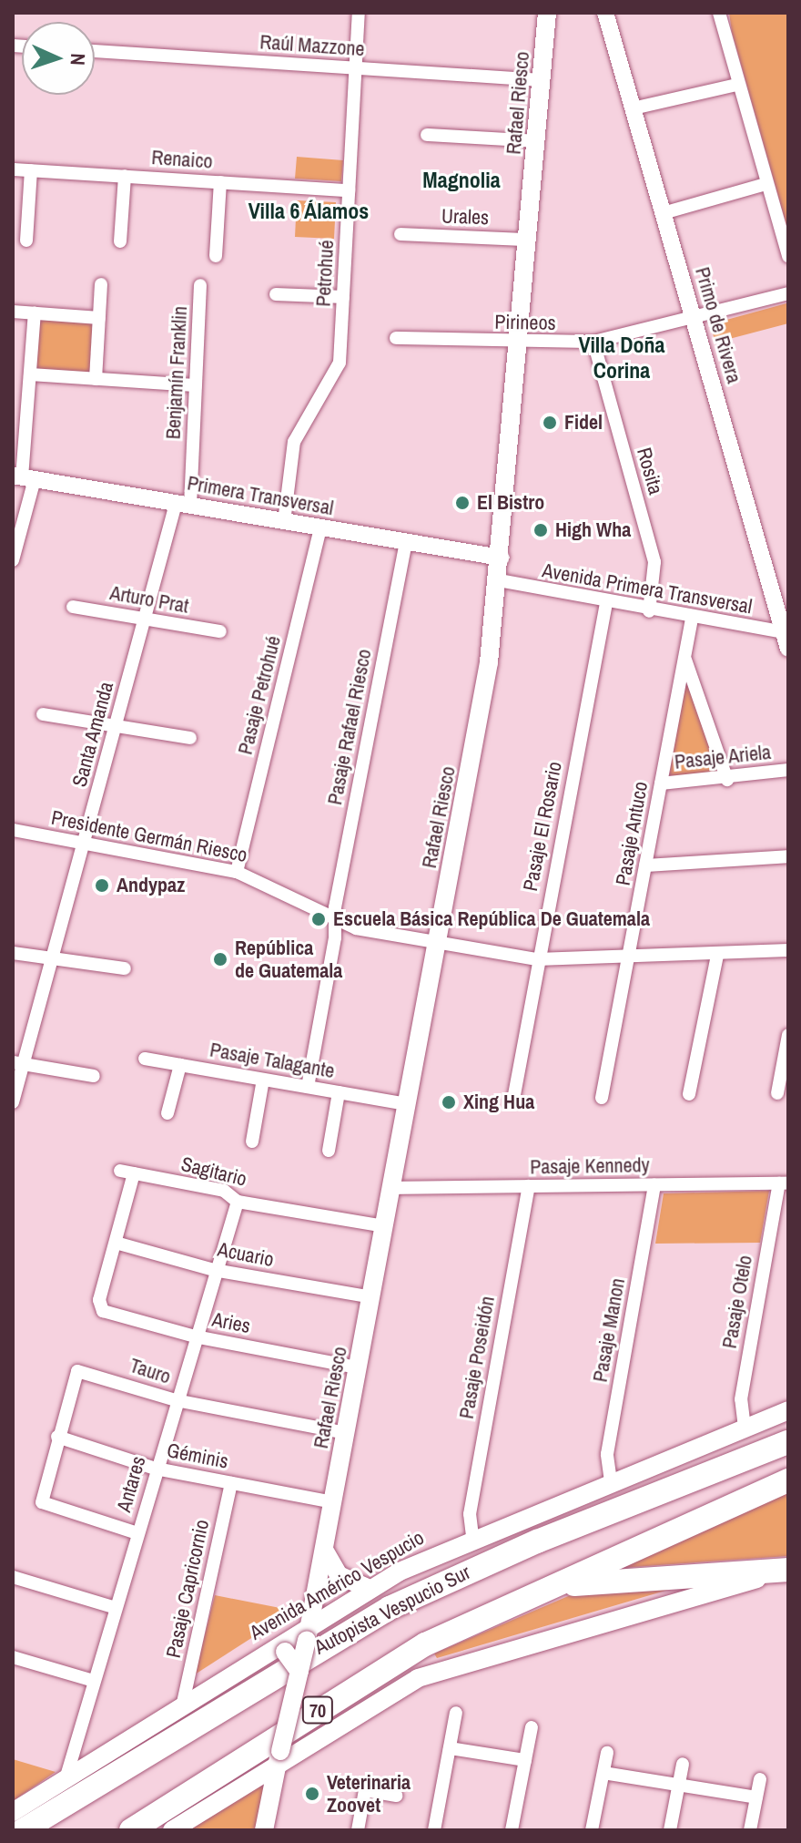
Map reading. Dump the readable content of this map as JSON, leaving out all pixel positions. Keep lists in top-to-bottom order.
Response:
{
  "streets": {
    "highway": ["Autopista Vespucio Sur", "70"],
    "main road": ["Rafael Riesco", "Avenida Américo Vespucio"],
    "street": [
      "Raúl Mazzone",
      "Renaico",
      "Urales",
      "Petrohué",
      "Pirineos",
      "Primo de Rivera",
      "Benjamín Franklin",
      "Rosita",
      "Primera Transversal",
      "Avenida Primera Transversal",
      "Arturo Prat",
      "Pasaje Petrohué",
      "Pasaje Rafael Riesco",
      "Santa Amanda",
      "Pasaje Ariela",
      "Pasaje El Rosario",
      "Pasaje Antuco",
      "Presidente Germán Riesco",
      "Pasaje Talagante",
      "Pasaje Kennedy",
      "Sagitario",
      "Acuario",
      "Pasaje Otelo",
      "Aries",
      "Pasaje Manon",
      "Pasaje Poseidón",
      "Tauro",
      "Géminis",
      "Antares",
      "Pasaje Capricornio"
    ]
  },
  "crossings": [
    ["Raúl Mazzone", "Rafael Riesco"],
    ["Raúl Mazzone", "Petrohué"],
    ["Rafael Riesco", "Urales"],
    ["Rafael Riesco", "Pirineos"],
    ["Rafael Riesco", "Primera Transversal"],
    ["Rafael Riesco", "Avenida Primera Transversal"],
    ["Rafael Riesco", "Presidente Germán Riesco"],
    ["Rafael Riesco", "Pasaje Talagante"],
    ["Rafael Riesco", "Pasaje Kennedy"],
    ["Rafael Riesco", "Sagitario"],
    ["Rafael Riesco", "Acuario"],
    ["Rafael Riesco", "Aries"],
    ["Rafael Riesco", "Tauro"],
    ["Rafael Riesco", "Géminis"],
    ["Rafael Riesco", "Avenida Américo Vespucio"],
    ["Renaico", "Petrohué"],
    ["Petrohué", "Primera Transversal"],
    ["Pirineos", "Primo de Rivera"],
    ["Pirineos", "Rosita"],
    ["Primo de Rivera", "Avenida Primera Transversal"],
    ["Benjamín Franklin", "Primera Transversal"],
    ["Benjamín Franklin", "Santa Amanda"],
    ["Rosita", "Avenida Primera Transversal"],
    ["Primera Transversal", "Pasaje Petrohué"],
    ["Primera Transversal", "Pasaje Rafael Riesco"],
    ["Primera Transversal", "Santa Amanda"],
    ["Avenida Primera Transversal", "Pasaje El Rosario"],
    ["Avenida Primera Transversal", "Pasaje Antuco"],
    ["Arturo Prat", "Santa Amanda"],
    ["Pasaje Petrohué", "Presidente Germán Riesco"],
    ["Pasaje Rafael Riesco", "Presidente Germán Riesco"],
    ["Pasaje Rafael Riesco", "Pasaje Talagante"],
    ["Santa Amanda", "Presidente Germán Riesco"],
    ["Pasaje Ariela", "Pasaje Antuco"],
    ["Pasaje El Rosario", "Presidente Germán Riesco"],
    ["Pasaje Antuco", "Presidente Germán Riesco"],
    ["Pasaje Kennedy", "Pasaje Otelo"],
    ["Pasaje Kennedy", "Pasaje Manon"],
    ["Pasaje Kennedy", "Pasaje Poseidón"],
    ["Sagitario", "Antares"],
    ["Acuario", "Aries"],
    ["Acuario", "Antares"],
    ["Pasaje Otelo", "Avenida Américo Vespucio"],
    ["Aries", "Antares"],
    ["Pasaje Manon", "Avenida Américo Vespucio"],
    ["Pasaje Poseidón", "Avenida Américo Vespucio"],
    ["Tauro", "Géminis"],
    ["Tauro", "Antares"],
    ["Géminis", "Antares"],
    ["Géminis", "Pasaje Capricornio"],
    ["Antares", "Avenida Américo Vespucio"],
    ["Avenida Américo Vespucio", "Pasaje Capricornio"],
    ["Avenida Américo Vespucio", "Autopista Vespucio Sur"]
  ],
  "districts": ["Magnolia", "Villa 6 Álamos", "Villa Doña Corina"],
  "places": [
    "Fidel",
    "El Bistro",
    "High Wha",
    "Andypaz",
    "Escuela Básica República De Guatemala",
    "República de Guatemala",
    "Xing Hua",
    "Veterinaria Zoovet"
  ],
  "north": "right"
}
